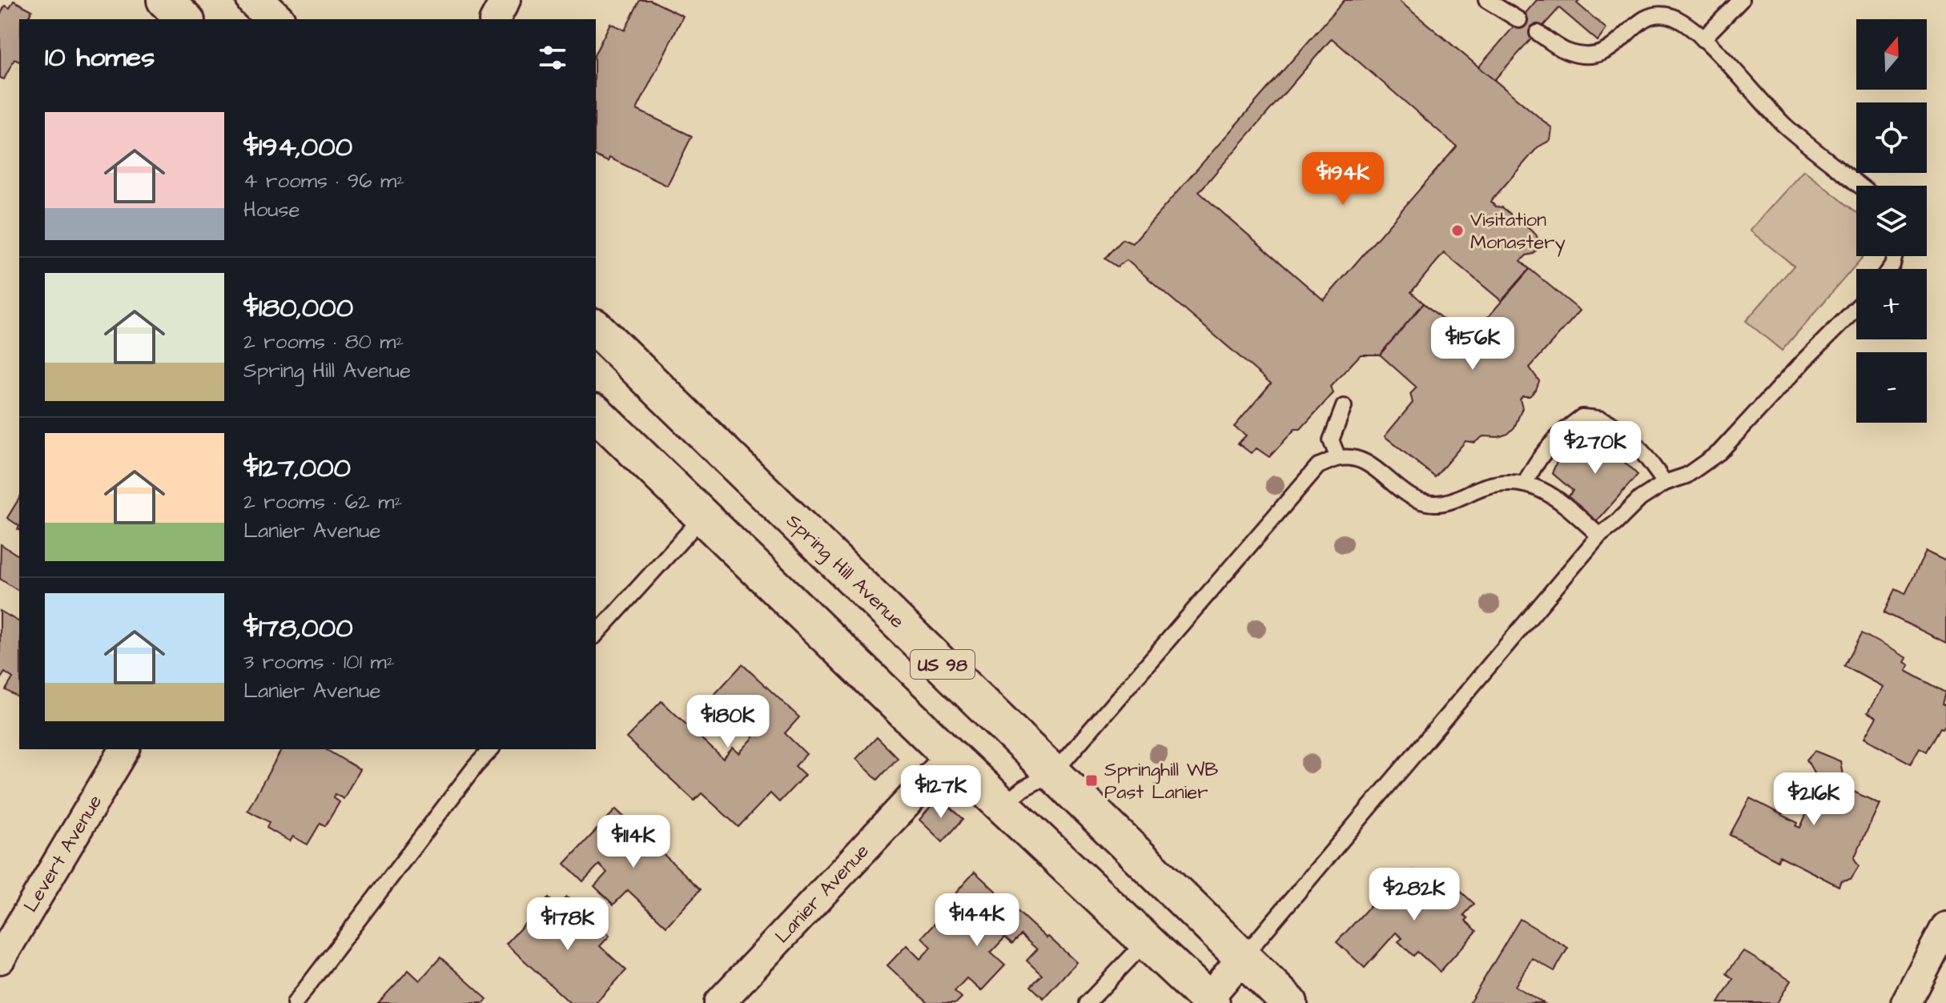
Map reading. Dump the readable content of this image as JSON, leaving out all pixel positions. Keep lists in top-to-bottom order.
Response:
{
  "streets": {
    "main road": ["Spring Hill Avenue", "US 98"],
    "street": ["Levert Avenue", "Lanier Avenue"]
  },
  "crossings": [
    ["US 98", "Lanier Avenue"]
  ],
  "places": {
    "other": ["Visitation Monastery"],
    "transit": ["Springhill WB Past Lanier"]
  },
  "north": "top",
  "page": {
    "map_buttons": ["+", "−"],
    "heading": "10 homes",
    "list": [
      {
        "name": "$194,000",
        "note": "4 rooms · 96 m² · House"
      },
      {
        "name": "$180,000",
        "note": "2 rooms · 80 m² · Spring Hill Avenue"
      },
      {
        "name": "$127,000",
        "note": "2 rooms · 62 m² · Lanier Avenue"
      },
      {
        "name": "$178,000",
        "note": "3 rooms · 101 m² · Lanier Avenue"
      }
    ],
    "price": [
      "$194K",
      "$156K",
      "$270K",
      "$180K",
      "$127K",
      "$216K",
      "$114K",
      "$282K",
      "$144K",
      "$178K"
    ]
  }
}
